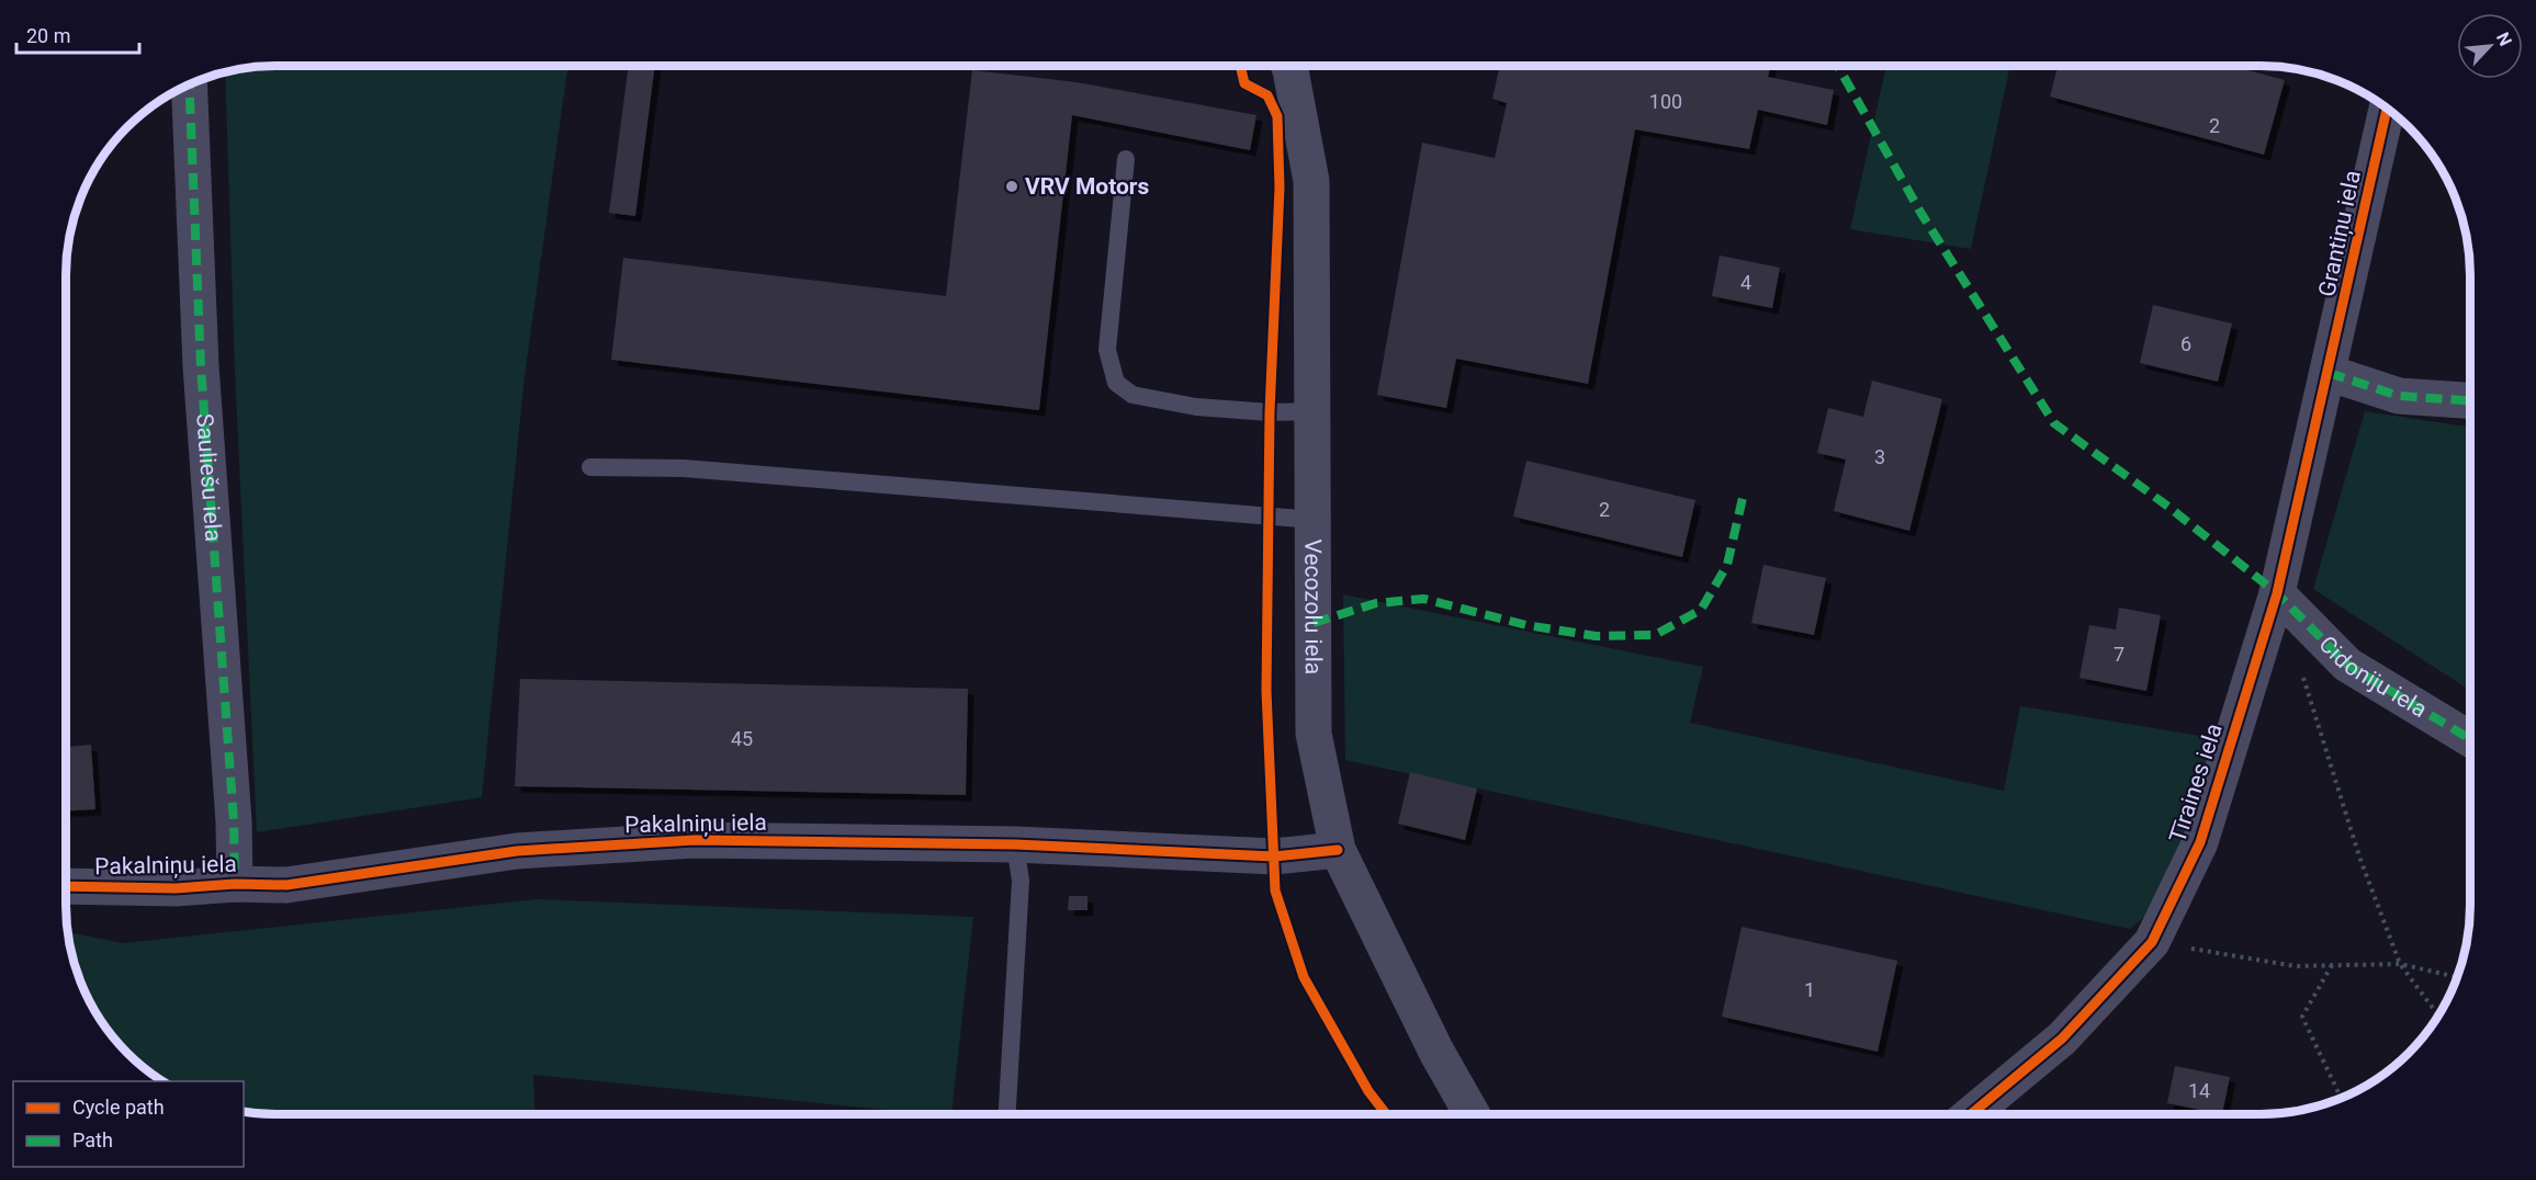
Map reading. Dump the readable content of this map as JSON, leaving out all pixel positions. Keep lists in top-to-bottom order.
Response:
{
  "streets": {
    "street": [
      "Grantiņu iela",
      "Sauliešu iela",
      "Vecozolu iela",
      "Cidoniju iela",
      "Tīraines iela",
      "Pakalniņu iela"
    ]
  },
  "crossings": [
    ["Grantiņu iela", "Tīraines iela"],
    ["Sauliešu iela", "Pakalniņu iela"],
    ["Vecozolu iela", "Pakalniņu iela"],
    ["Cidoniju iela", "Tīraines iela"]
  ],
  "places": ["VRV Motors"],
  "house_numbers": [
    "100",
    "2",
    "4",
    "6",
    "3",
    "2",
    "7",
    "45",
    "1",
    "14"
  ],
  "legend": ["Cycle path", "Path"],
  "scale_bar": "20 m",
  "north": "top right"
}
